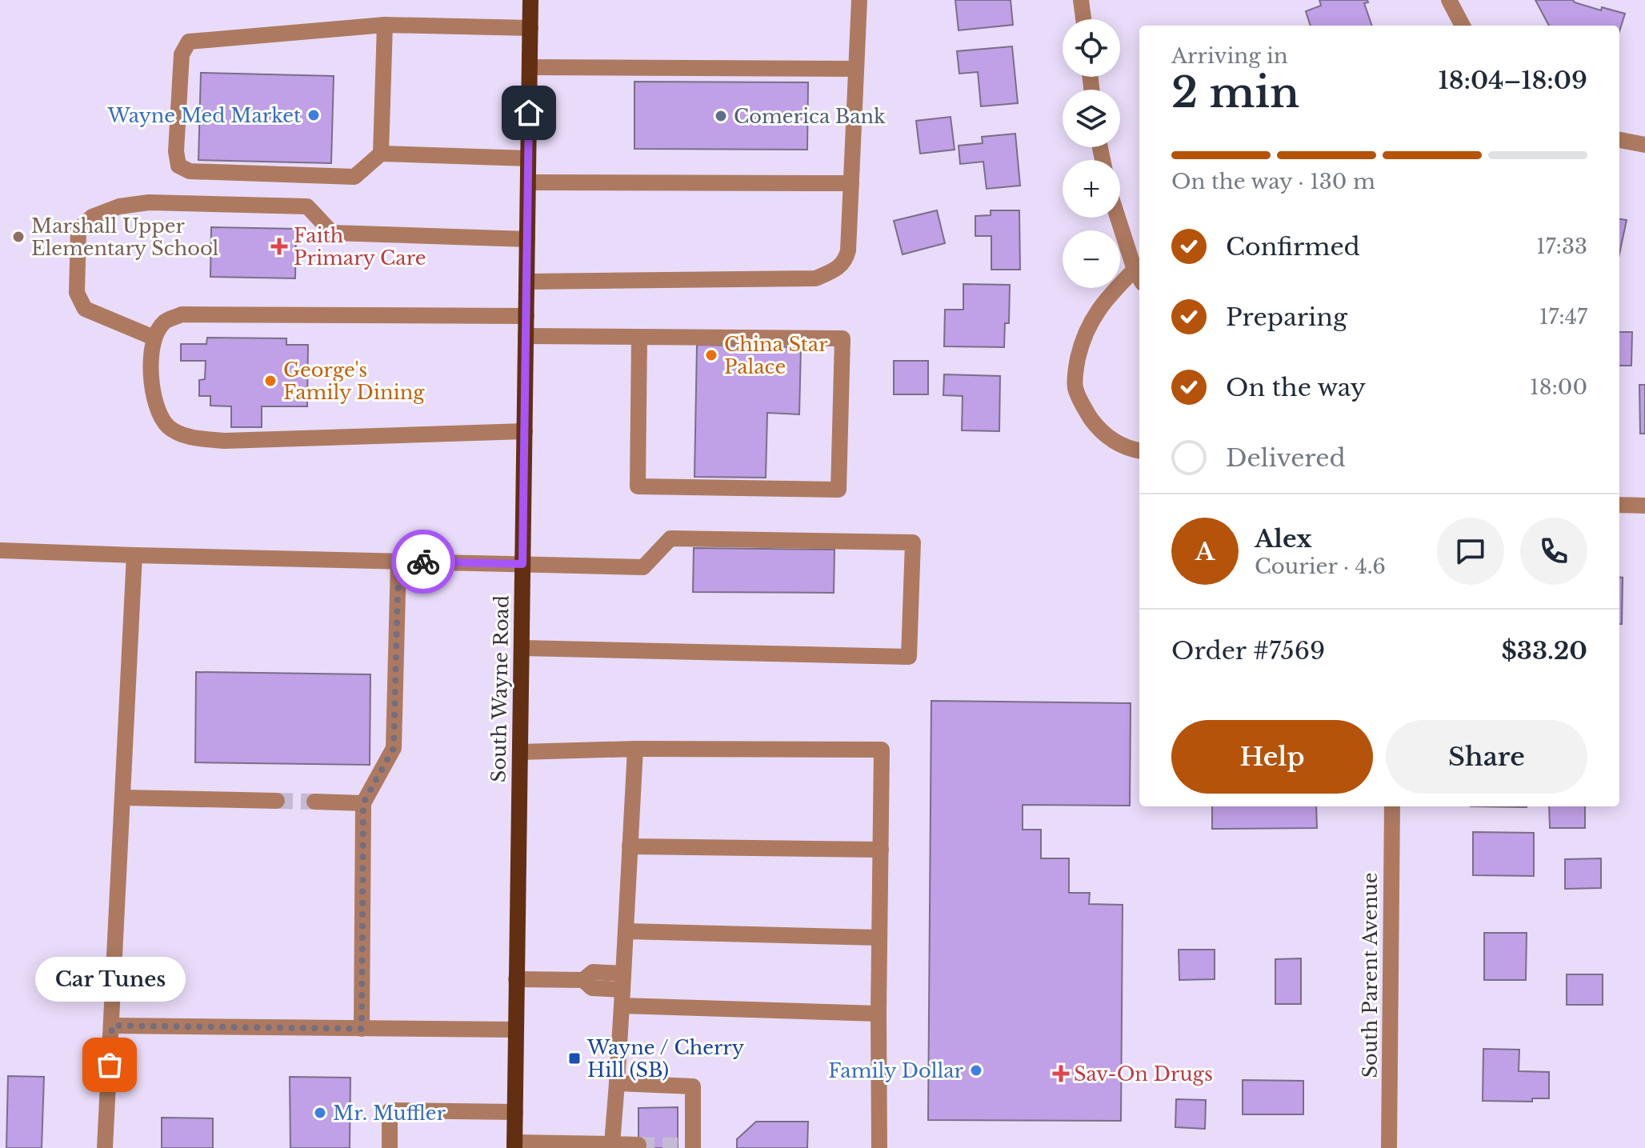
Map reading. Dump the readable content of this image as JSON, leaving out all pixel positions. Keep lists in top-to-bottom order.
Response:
{
  "streets": {
    "main road": ["South Wayne Road"],
    "street": ["South Parent Avenue"]
  },
  "places": {
    "other": [
      "Wayne Med Market",
      "Comerica Bank",
      "Marshall Upper Elementary School",
      "China Star Palace",
      "George's Family Dining",
      "Car Tunes",
      "Family Dollar",
      "Mr. Muffler"
    ],
    "health": ["Faith Primary Care", "Sav-On Drugs"],
    "transit": ["Wayne / Cherry Hill (SB)"]
  },
  "page": {
    "map_buttons": ["+", "−"],
    "heading": ["2 min", "Arriving in", "18:04–18:09"],
    "panel": [
      "Alex",
      "Courier · 4.6",
      "Order #7569",
      "$33.20"
    ],
    "bar": "On the way · 130 m",
    "list": [
      ["Confirmed", "17:33"],
      ["Preparing", "17:47"],
      ["On the way", "18:00"],
      "Delivered"
    ],
    "round": "A",
    "buttons": ["Help", "Share"],
    "bubble": "Car Tunes"
  }
}
